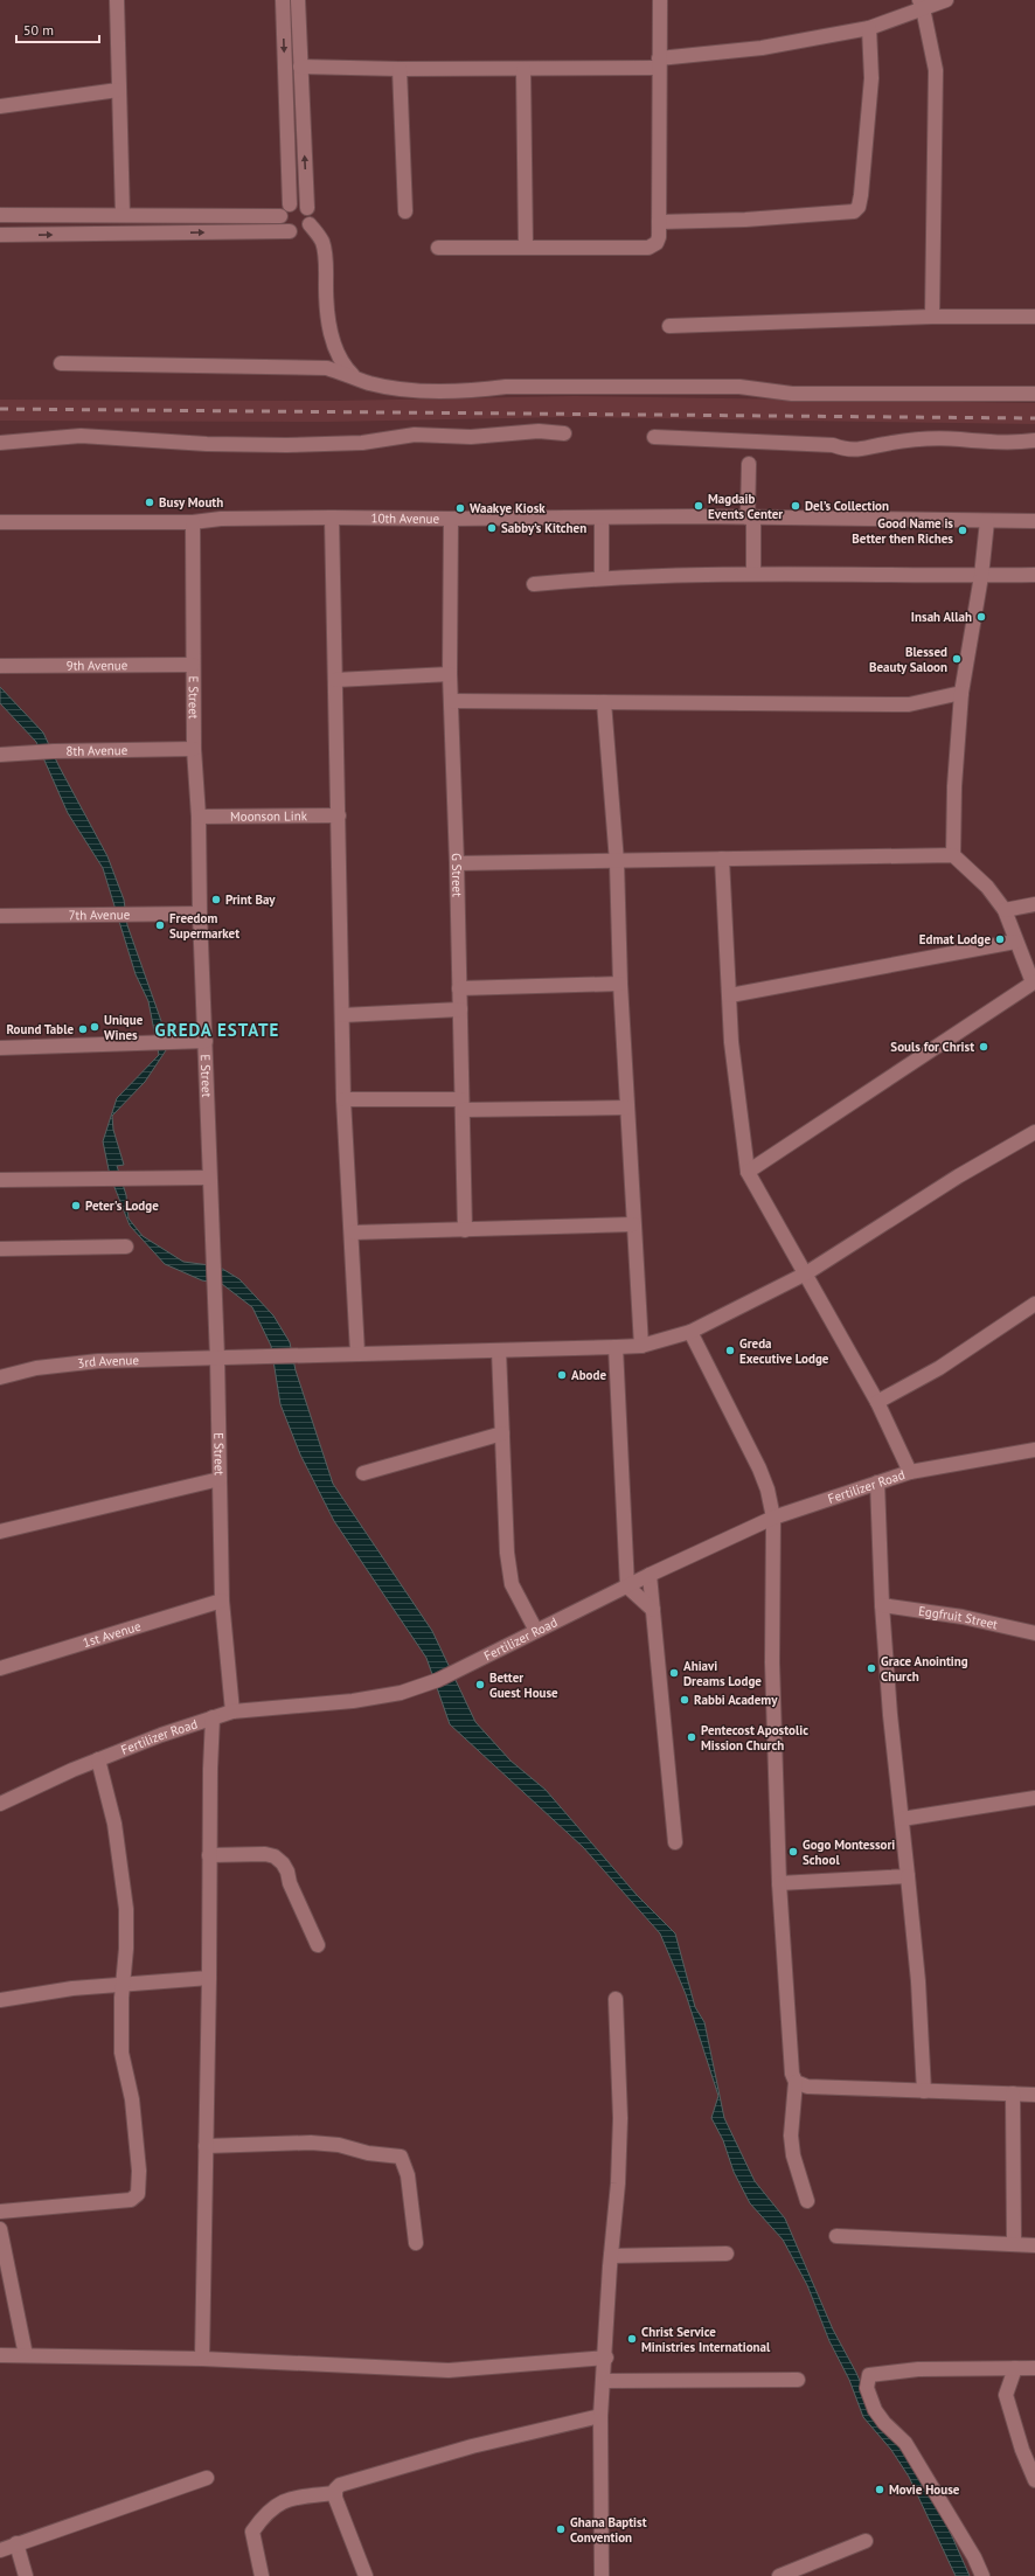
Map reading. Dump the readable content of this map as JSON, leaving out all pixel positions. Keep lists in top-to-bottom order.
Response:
{
  "streets": {
    "street": [
      "10th Avenue",
      "9th Avenue",
      "E Street",
      "8th Avenue",
      "Moonson Link",
      "G Street",
      "7th Avenue",
      "3rd Avenue",
      "Fertilizer Road",
      "Eggfruit Street",
      "1st Avenue"
    ]
  },
  "crossings": [
    ["10th Avenue", "E Street"],
    ["10th Avenue", "G Street"],
    ["9th Avenue", "E Street"],
    ["E Street", "8th Avenue"],
    ["E Street", "Moonson Link"],
    ["E Street", "7th Avenue"],
    ["E Street", "3rd Avenue"],
    ["E Street", "Fertilizer Road"],
    ["E Street", "1st Avenue"]
  ],
  "districts": ["GREDA ESTATE"],
  "places": [
    "Busy Mouth",
    "Magdaib Events Center",
    "Del’s Collection",
    "Waakye Kiosk",
    "Sabby’s Kitchen",
    "Good Name is Better then Riches",
    "Insah Allah",
    "Blessed Beauty Saloon",
    "Print Bay",
    "Freedom Supermarket",
    "Edmat Lodge",
    "Unique Wines",
    "Round Table",
    "Souls for Christ",
    "Peter's Lodge",
    "Greda Executive Lodge",
    "Abode",
    "Grace Anointing Church",
    "Ahiavi Dreams Lodge",
    "Better Guest House",
    "Rabbi Academy",
    "Pentecost Apostolic Mission Church",
    "Gogo Montessori School",
    "Christ Service Ministries International",
    "Movie House",
    "Ghana Baptist Convention"
  ],
  "scale_bar": "50 m"
}
